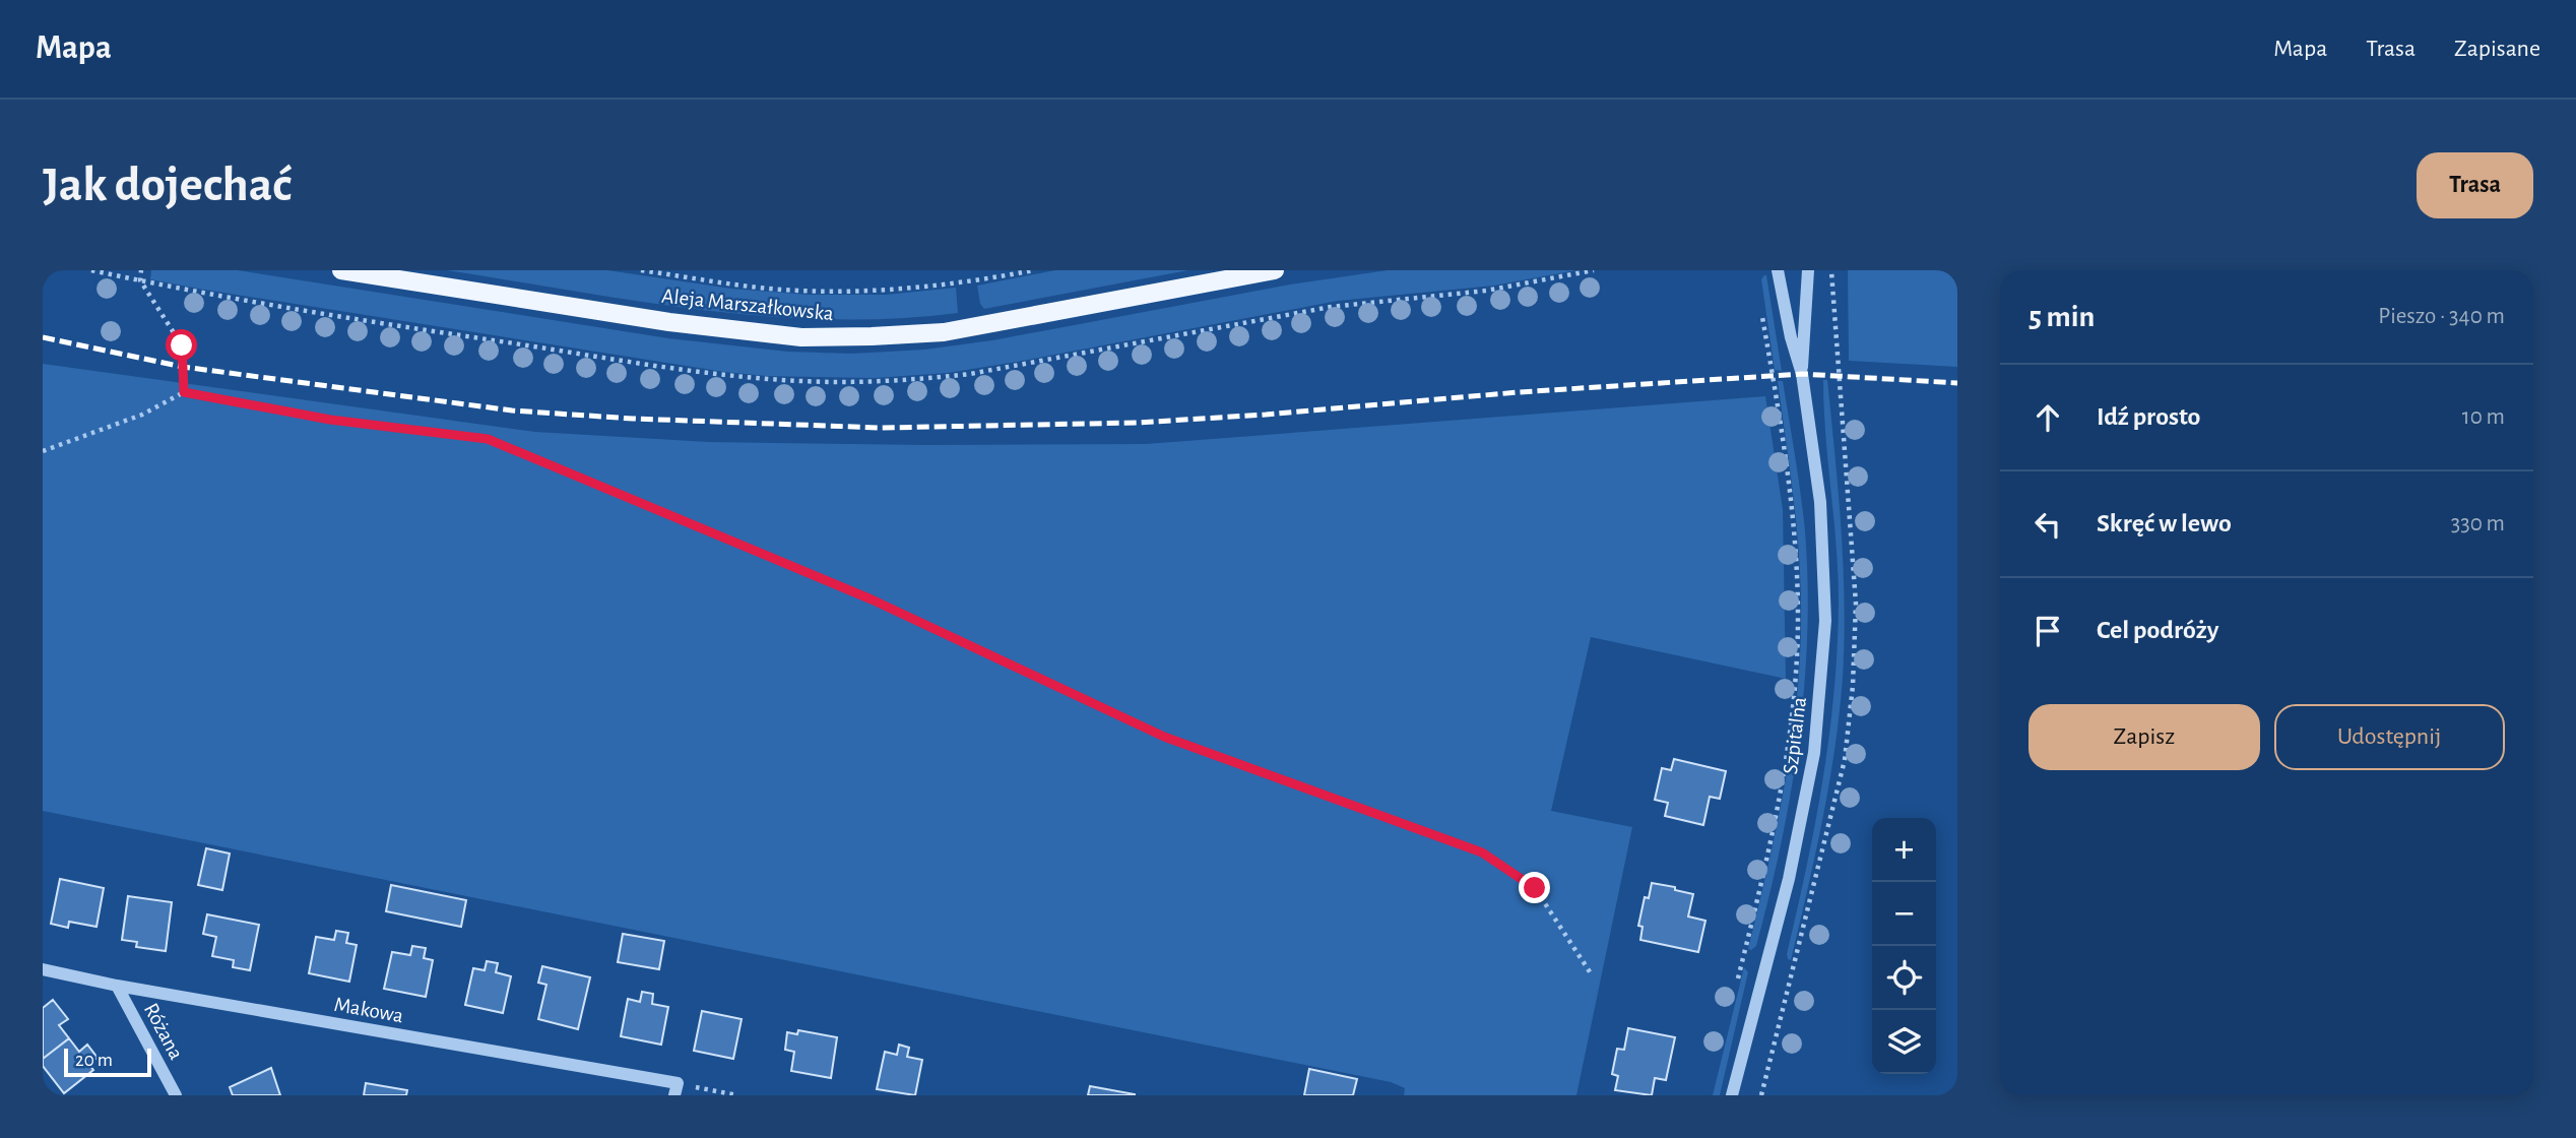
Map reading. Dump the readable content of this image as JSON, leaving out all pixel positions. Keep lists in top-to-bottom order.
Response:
{
  "streets": {
    "main road": ["Aleja Marszałkowska"],
    "street": ["Szpitalna", "Makowa", "Różana"]
  },
  "crossings": [
    ["Makowa", "Różana"]
  ],
  "scale_bar": "20 m",
  "page": {
    "header": "Mapa",
    "nav": ["Mapa", "Trasa", "Zapisane"],
    "buttons": [
      "Trasa",
      ["Zapisz", "Udostępnij"]
    ],
    "title": "Jak dojechać",
    "heading": ["5 min", "Pieszo · 340 m"],
    "list": [
      ["Idź prosto", "10 m"],
      ["Skręć w lewo", "330 m"],
      "Cel podróży"
    ],
    "map_buttons": ["+", "−"],
    "scale": "20 m"
  }
}
